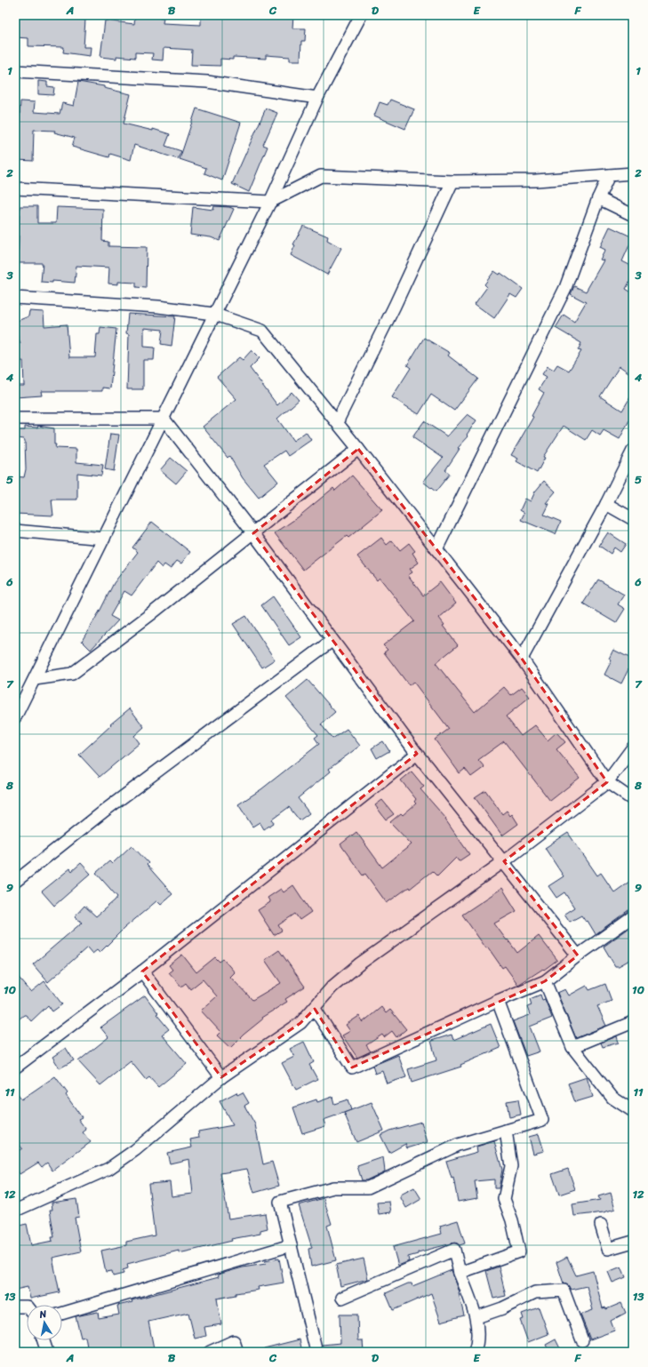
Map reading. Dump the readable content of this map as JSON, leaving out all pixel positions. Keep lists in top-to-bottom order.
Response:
{
  "north": "top",
  "grid": {
    "columns": [
      "A",
      "B",
      "C",
      "D",
      "E",
      "F"
    ],
    "rows": [
      "1",
      "2",
      "3",
      "4",
      "5",
      "6",
      "7",
      "8",
      "9",
      "10",
      "11",
      "12",
      "13"
    ]
  }
}
